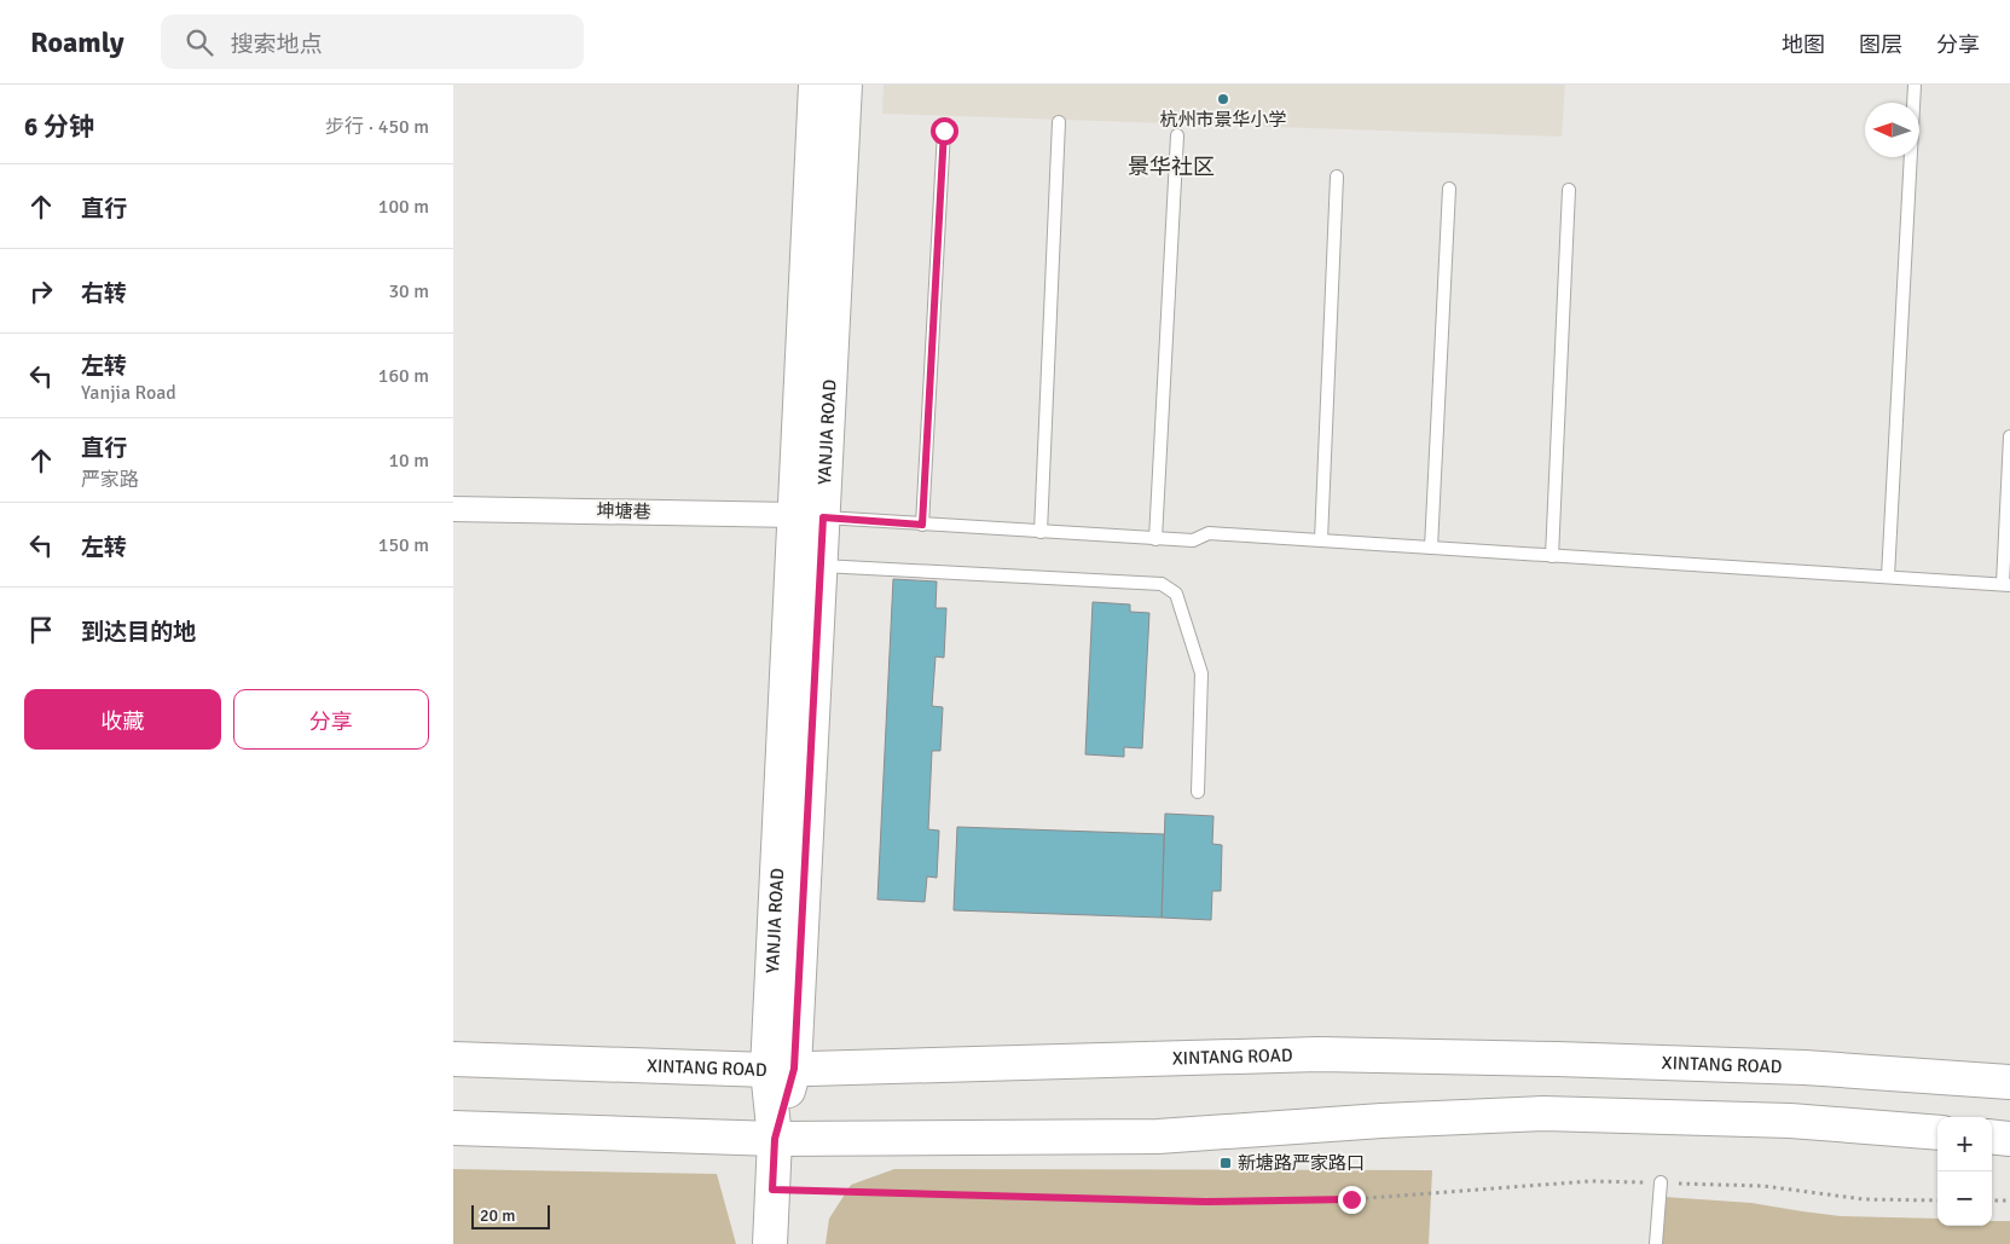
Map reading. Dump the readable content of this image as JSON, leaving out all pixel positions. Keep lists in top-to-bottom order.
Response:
{
  "streets": {
    "main road": ["YANJIA ROAD", "XINTANG ROAD"],
    "street": ["坤塘巷"]
  },
  "crossings": [
    ["YANJIA ROAD", "坤塘巷"],
    ["YANJIA ROAD", "XINTANG ROAD"]
  ],
  "districts": ["景华社区"],
  "places": {
    "other": ["杭州市景华小学"],
    "transit": ["新塘路严家路口"]
  },
  "scale_bar": "20 m",
  "north": "left",
  "page": {
    "header": "Roamly",
    "search": "搜索地点",
    "nav": ["地图", "图层", "分享"],
    "heading": ["6 分钟", "步行 · 450 m"],
    "list": [
      ["直行", "100 m"],
      ["右转", "30 m"],
      ["左转", "Yanjia Road", "160 m"],
      ["直行", "严家路", "10 m"],
      ["左转", "150 m"],
      "到达目的地"
    ],
    "buttons": ["收藏", "分享"],
    "map_buttons": ["+", "−"],
    "scale": "20 m"
  }
}
